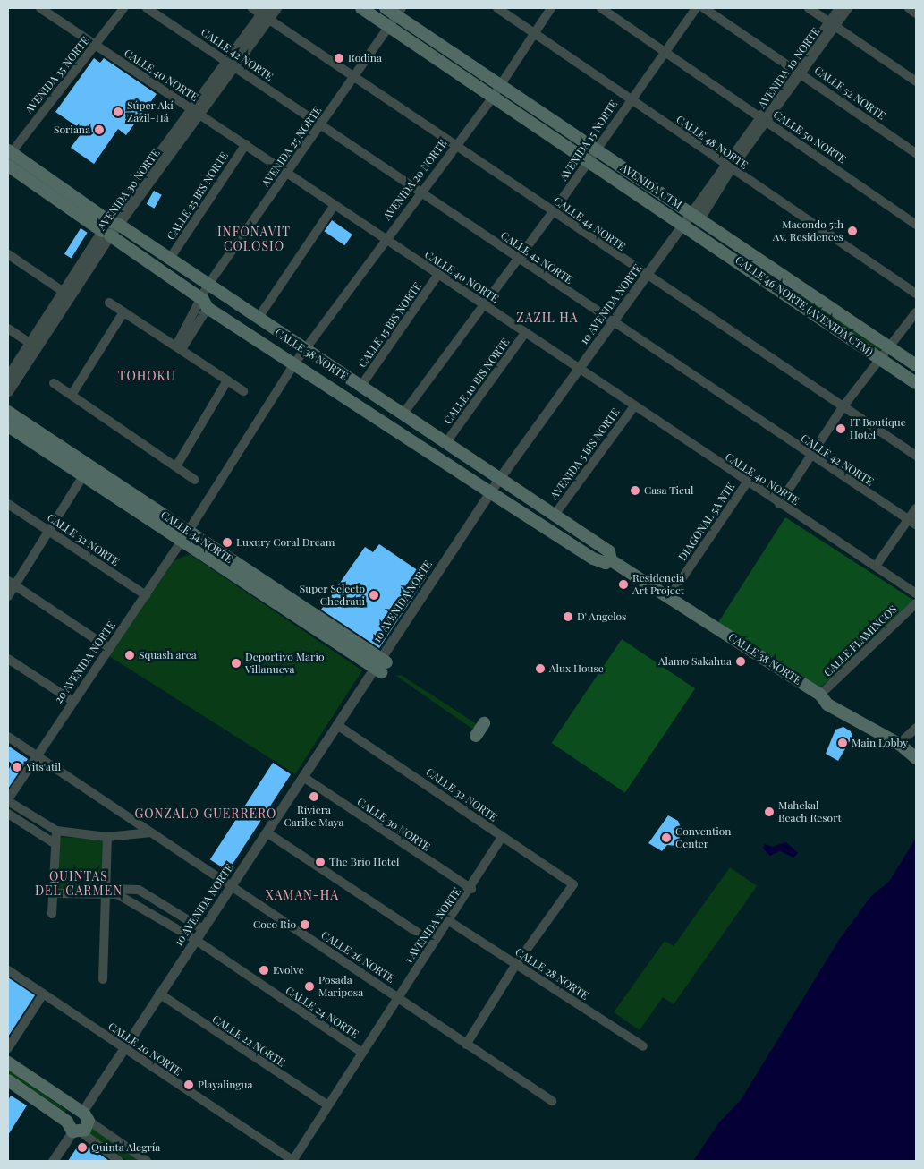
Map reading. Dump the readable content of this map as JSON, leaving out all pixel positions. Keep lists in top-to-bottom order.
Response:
{
  "streets": {
    "main road": [
      "AVENIDA CTM",
      "CALLE 46 NORTE (AVENIDA CTM)",
      "CALLE 38 NORTE",
      "CALLE 34 NORTE"
    ],
    "street": [
      "CALLE 42 NORTE",
      "AVENIDA 10 NORTE",
      "AVENIDA 35 NORTE",
      "CALLE 40 NORTE",
      "CALLE 52 NORTE",
      "CALLE 50 NORTE",
      "AVENIDA 15 NORTE",
      "CALLE 48 NORTE",
      "AVENIDA 25 NORTE",
      "AVENIDA 20 NORTE",
      "AVENIDA 30 NORTE",
      "CALLE 25 BIS NORTE",
      "CALLE 44 NORTE",
      "10 AVENIDA NORTE",
      "CALLE 15 BIS NORTE",
      "CALLE 10 BIS NORTE",
      "AVENIDA 5 BIS NORTE",
      "DIAGONAL 5A NTE",
      "CALLE 32 NORTE",
      "CALLE FLAMINGOS",
      "20 AVENIDA NORTE",
      "CALLE 30 NORTE",
      "1 AVENIDA NORTE",
      "CALLE 26 NORTE",
      "CALLE 28 NORTE",
      "CALLE 24 NORTE",
      "CALLE 22 NORTE",
      "CALLE 20 NORTE"
    ]
  },
  "crossings": [
    ["CALLE 42 NORTE", "AVENIDA 15 NORTE"],
    ["CALLE 42 NORTE", "AVENIDA 25 NORTE"],
    ["CALLE 42 NORTE", "AVENIDA 20 NORTE"],
    ["CALLE 42 NORTE", "AVENIDA 30 NORTE"],
    ["CALLE 42 NORTE", "10 AVENIDA NORTE"],
    ["AVENIDA 10 NORTE", "CALLE 52 NORTE"],
    ["AVENIDA 10 NORTE", "CALLE 50 NORTE"],
    ["AVENIDA 10 NORTE", "10 AVENIDA NORTE"],
    ["AVENIDA 35 NORTE", "CALLE 40 NORTE"],
    ["AVENIDA 35 NORTE", "CALLE 38 NORTE"],
    ["CALLE 40 NORTE", "AVENIDA 15 NORTE"],
    ["CALLE 40 NORTE", "AVENIDA 25 NORTE"],
    ["CALLE 40 NORTE", "AVENIDA 20 NORTE"],
    ["CALLE 40 NORTE", "AVENIDA 30 NORTE"],
    ["CALLE 40 NORTE", "CALLE 25 BIS NORTE"],
    ["CALLE 40 NORTE", "10 AVENIDA NORTE"],
    ["CALLE 40 NORTE", "CALLE 15 BIS NORTE"],
    ["CALLE 40 NORTE", "CALLE 10 BIS NORTE"],
    ["CALLE 40 NORTE", "AVENIDA 5 BIS NORTE"],
    ["CALLE 40 NORTE", "DIAGONAL 5A NTE"],
    ["CALLE 50 NORTE", "AVENIDA 15 NORTE"],
    ["CALLE 50 NORTE", "10 AVENIDA NORTE"],
    ["AVENIDA 15 NORTE", "CALLE 48 NORTE"],
    ["AVENIDA 15 NORTE", "AVENIDA CTM"],
    ["AVENIDA 15 NORTE", "CALLE 44 NORTE"],
    ["AVENIDA 15 NORTE", "CALLE 38 NORTE"],
    ["CALLE 48 NORTE", "AVENIDA 20 NORTE"],
    ["CALLE 48 NORTE", "10 AVENIDA NORTE"],
    ["AVENIDA 25 NORTE", "AVENIDA CTM"],
    ["AVENIDA 25 NORTE", "CALLE 44 NORTE"],
    ["AVENIDA 25 NORTE", "CALLE 38 NORTE"],
    ["AVENIDA 20 NORTE", "AVENIDA CTM"],
    ["AVENIDA 20 NORTE", "CALLE 44 NORTE"],
    ["AVENIDA 20 NORTE", "CALLE 38 NORTE"],
    ["AVENIDA CTM", "10 AVENIDA NORTE"],
    ["AVENIDA CTM", "CALLE 46 NORTE (AVENIDA CTM)"],
    ["AVENIDA 30 NORTE", "CALLE 44 NORTE"],
    ["AVENIDA 30 NORTE", "CALLE 38 NORTE"],
    ["CALLE 25 BIS NORTE", "CALLE 38 NORTE"],
    ["CALLE 44 NORTE", "10 AVENIDA NORTE"],
    ["10 AVENIDA NORTE", "CALLE 46 NORTE (AVENIDA CTM)"],
    ["10 AVENIDA NORTE", "CALLE 38 NORTE"],
    ["10 AVENIDA NORTE", "CALLE 34 NORTE"],
    ["10 AVENIDA NORTE", "CALLE 32 NORTE"],
    ["10 AVENIDA NORTE", "CALLE 30 NORTE"],
    ["10 AVENIDA NORTE", "CALLE 26 NORTE"],
    ["10 AVENIDA NORTE", "CALLE 24 NORTE"],
    ["10 AVENIDA NORTE", "CALLE 22 NORTE"],
    ["10 AVENIDA NORTE", "CALLE 20 NORTE"],
    ["CALLE 15 BIS NORTE", "CALLE 38 NORTE"],
    ["CALLE 38 NORTE", "CALLE 10 BIS NORTE"],
    ["CALLE 38 NORTE", "AVENIDA 5 BIS NORTE"],
    ["CALLE 38 NORTE", "DIAGONAL 5A NTE"],
    ["CALLE 38 NORTE", "CALLE FLAMINGOS"],
    ["CALLE 34 NORTE", "20 AVENIDA NORTE"],
    ["CALLE 32 NORTE", "20 AVENIDA NORTE"],
    ["CALLE 32 NORTE", "1 AVENIDA NORTE"],
    ["CALLE 32 NORTE", "CALLE 28 NORTE"],
    ["20 AVENIDA NORTE", "CALLE 26 NORTE"],
    ["CALLE 30 NORTE", "1 AVENIDA NORTE"],
    ["1 AVENIDA NORTE", "CALLE 26 NORTE"],
    ["1 AVENIDA NORTE", "CALLE 28 NORTE"],
    ["1 AVENIDA NORTE", "CALLE 24 NORTE"],
    ["1 AVENIDA NORTE", "CALLE 22 NORTE"],
    ["1 AVENIDA NORTE", "CALLE 20 NORTE"]
  ],
  "districts": [
    "INFONAVIT COLOSIO",
    "ZAZIL HA",
    "TOHOKU",
    "GONZALO GUERRERO",
    "QUINTAS DEL CARMEN",
    "XAMAN-HA"
  ],
  "places": [
    "Rodina",
    "Súper Akí Zazil-Há",
    "Soriana",
    "Macondo 5th Av. Residences",
    "IT Boutique Hotel",
    "Casa Ticul",
    "Luxury Coral Dream",
    "Residencia Art Project",
    "Super Selecto Chedraui",
    "D' Angelos",
    "Squash area",
    "Alamo Sakahua",
    "Deportivo Mario Villanueva",
    "Alux House",
    "Main Lobby",
    "Yits'atil",
    "Riviera Caribe Maya",
    "Mahekal Beach Resort",
    "Convention Center",
    "The Brio Hotel",
    "Coco Rio",
    "Evolve",
    "Posada Mariposa",
    "Playalingua",
    "Quinta Alegría"
  ]
}
